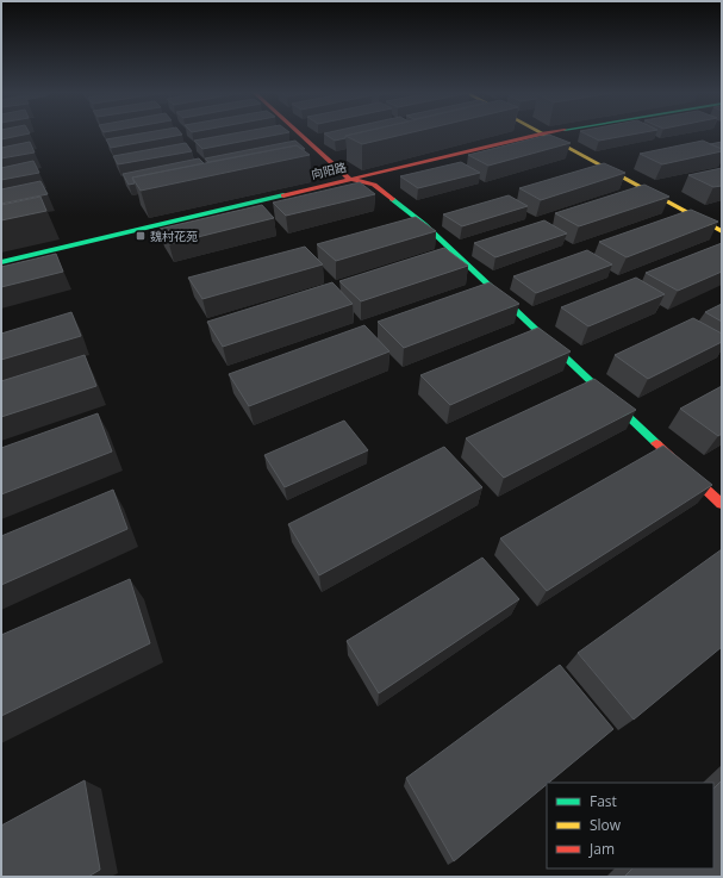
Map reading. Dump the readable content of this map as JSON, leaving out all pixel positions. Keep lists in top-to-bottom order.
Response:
{
  "streets": {
    "street": ["向阳路"]
  },
  "places": {
    "transit": ["魏村花苑"]
  },
  "legend": ["Fast", "Slow", "Jam"]
}
